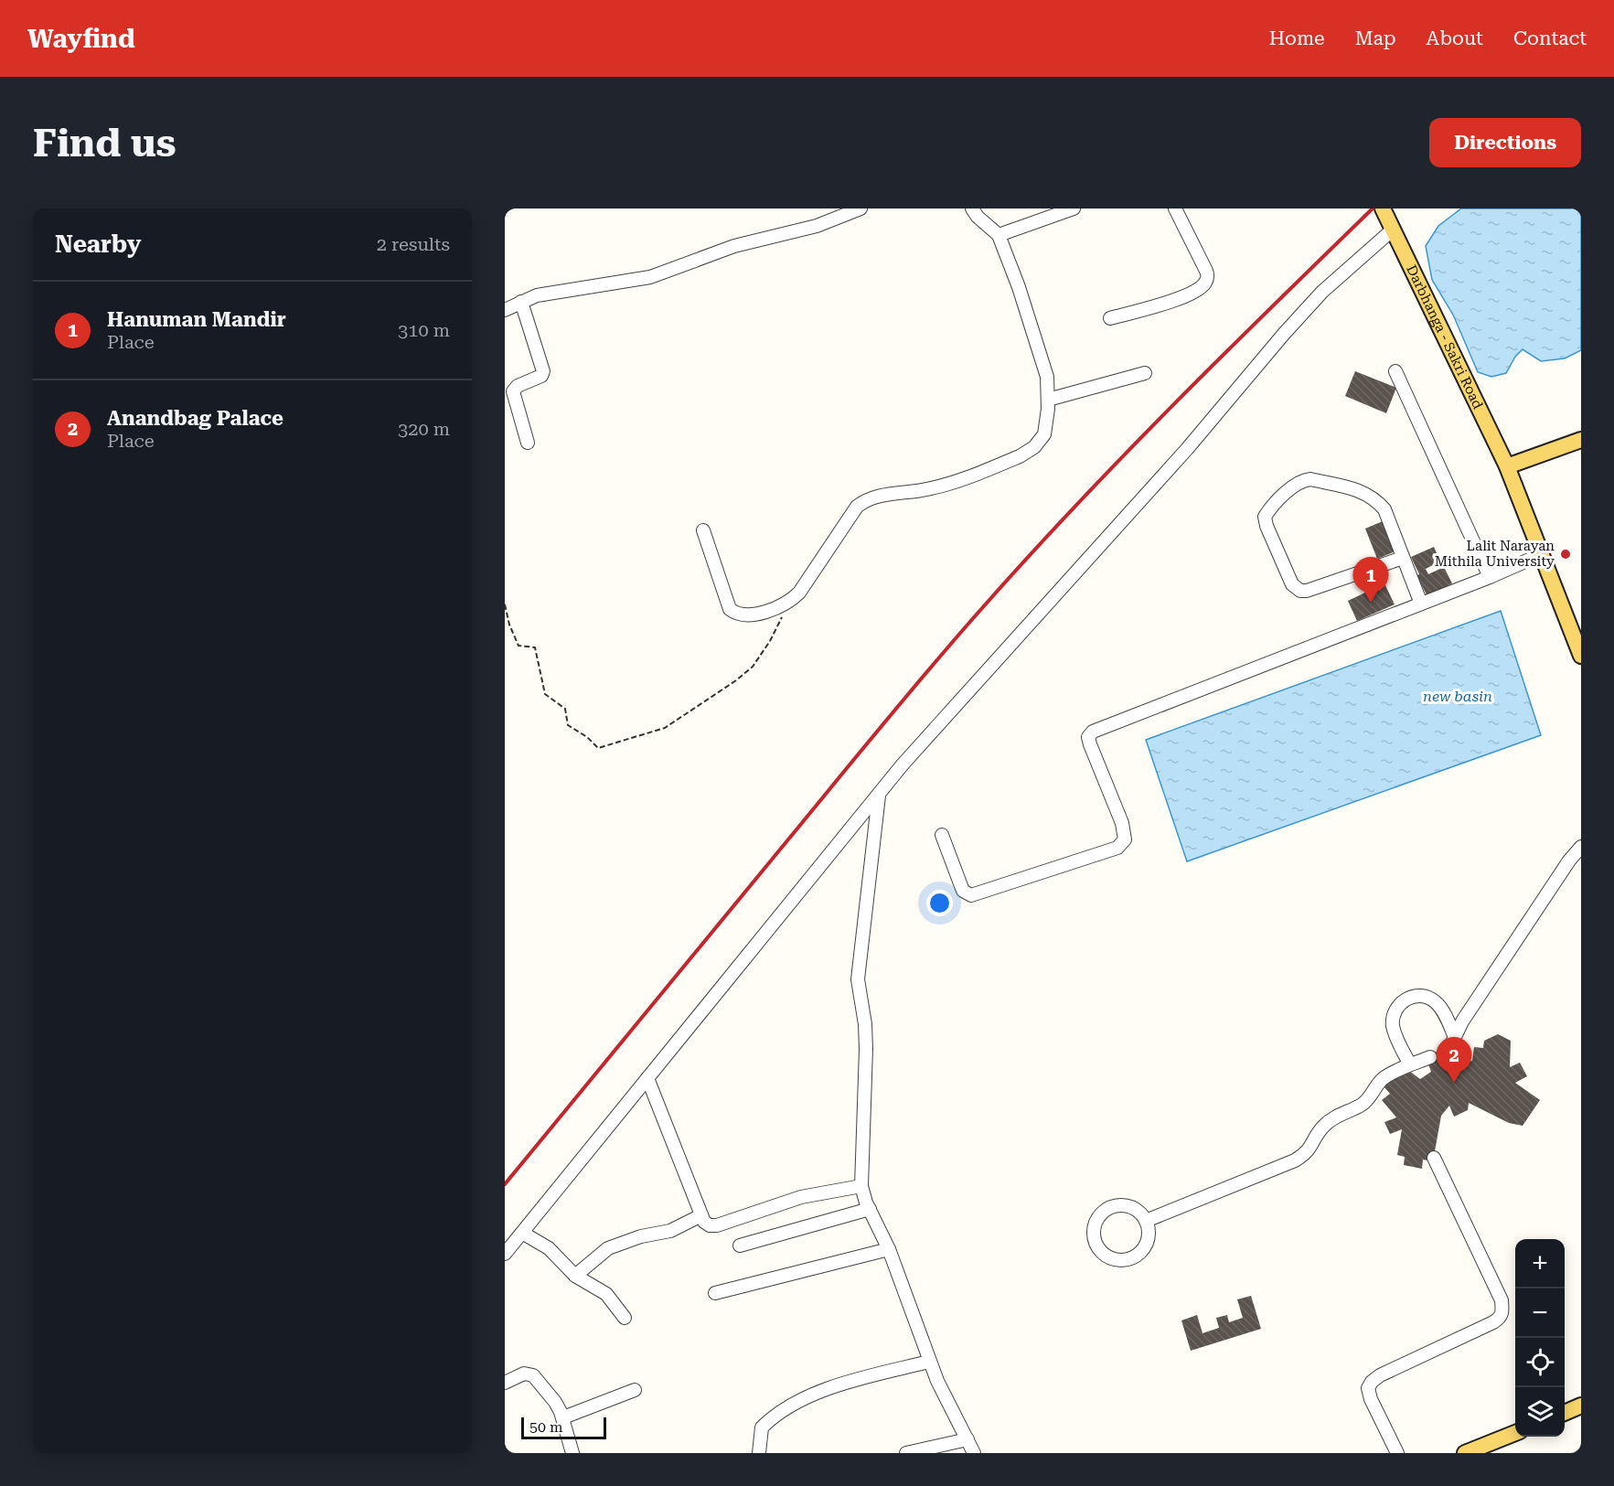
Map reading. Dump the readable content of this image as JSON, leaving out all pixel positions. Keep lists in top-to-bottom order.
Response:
{
  "streets": {
    "main road": ["Darbhanga - Sakri Road"]
  },
  "water": ["new basin"],
  "places": ["Lalit Narayan Mithila University"],
  "scale_bar": "50 m",
  "page": {
    "header": "Wayfind",
    "nav": [
      "Home",
      "Map",
      "About",
      "Contact"
    ],
    "buttons": "Directions",
    "title": "Find us",
    "heading": ["Nearby", "2 results"],
    "list": [
      {
        "mark": "1",
        "name": "Hanuman Mandir",
        "note": "Place",
        "value": "310 m"
      },
      {
        "mark": "2",
        "name": "Anandbag Palace",
        "note": "Place",
        "value": "320 m"
      }
    ],
    "pins": ["1", "2"],
    "map_buttons": ["+", "−"],
    "scale": "50 m"
  }
}
